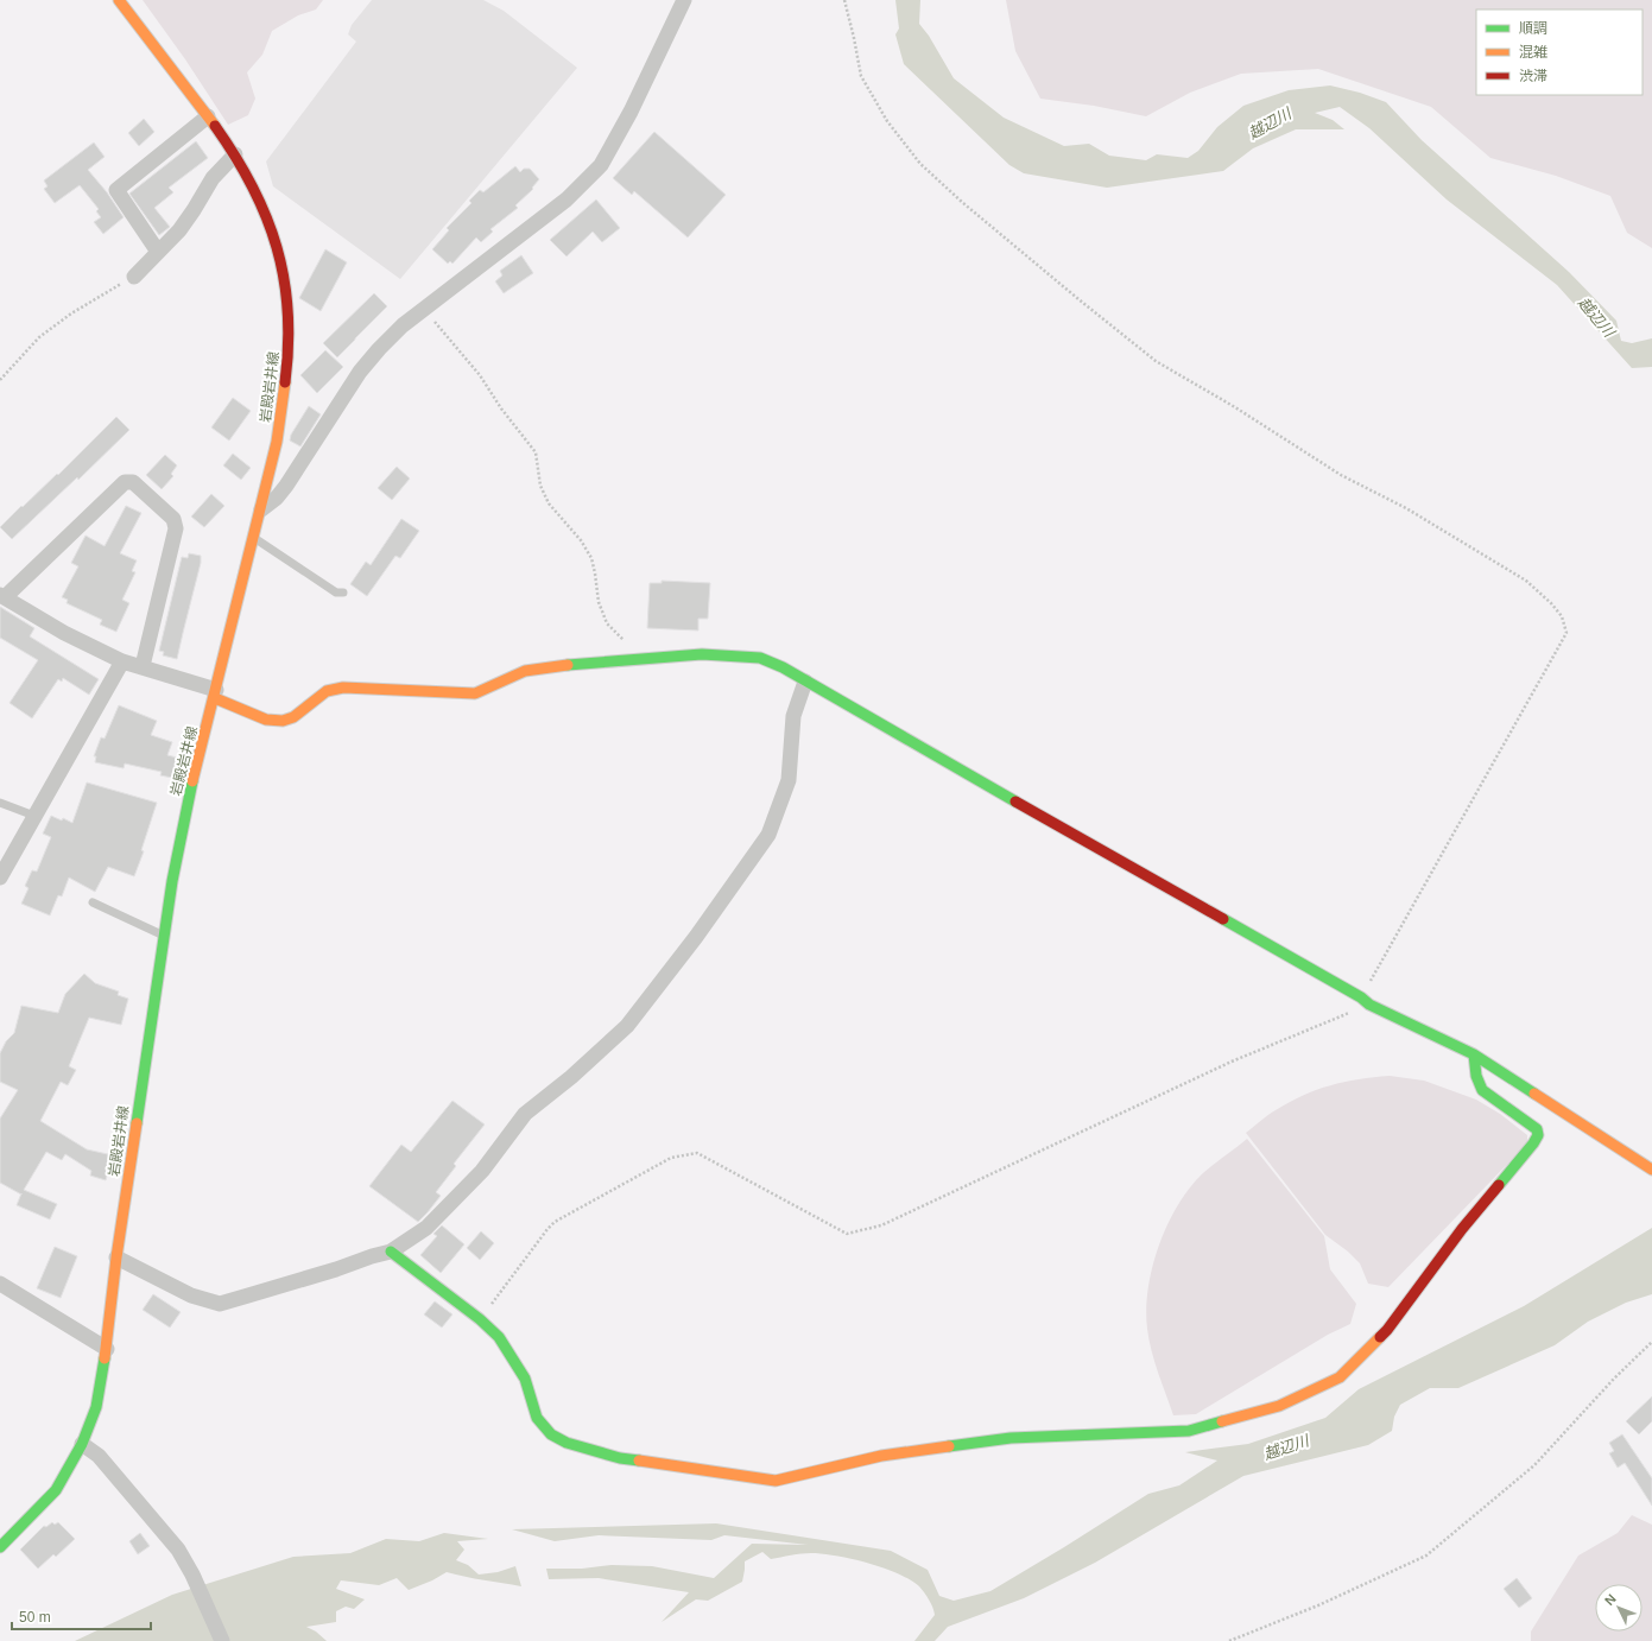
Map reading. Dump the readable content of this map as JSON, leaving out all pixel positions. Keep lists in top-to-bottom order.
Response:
{
  "streets": {
    "street": ["岩殿岩井線"]
  },
  "water": ["越辺川"],
  "legend": ["順調", "混雑", "渋滞"],
  "scale_bar": "50 m",
  "north": "top left"
}
